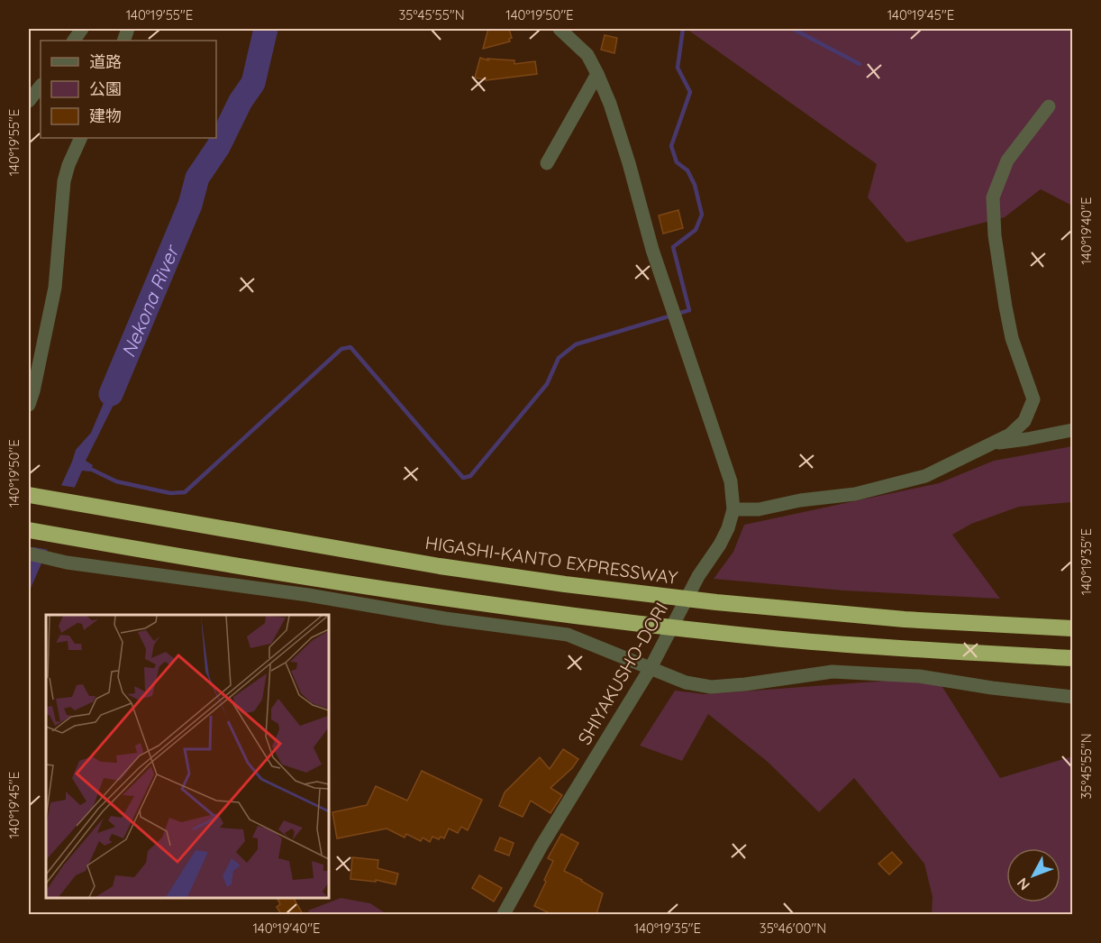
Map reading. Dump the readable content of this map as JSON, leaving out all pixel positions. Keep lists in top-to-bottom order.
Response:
{
  "streets": {
    "highway": ["HIGASHI-KANTO EXPRESSWAY"],
    "street": ["SHIYAKUSHO-DORI"]
  },
  "water": ["Nekona River"],
  "legend": ["道路", "公園", "建物"],
  "north": "bottom left",
  "coordinates": [
    "140°19'55\"E",
    "35°45'55\"N",
    "140°19'50\"E",
    "140°19'45\"E",
    "140°19'40\"E",
    "140°19'35\"E",
    "35°46'00\"N"
  ]
}
